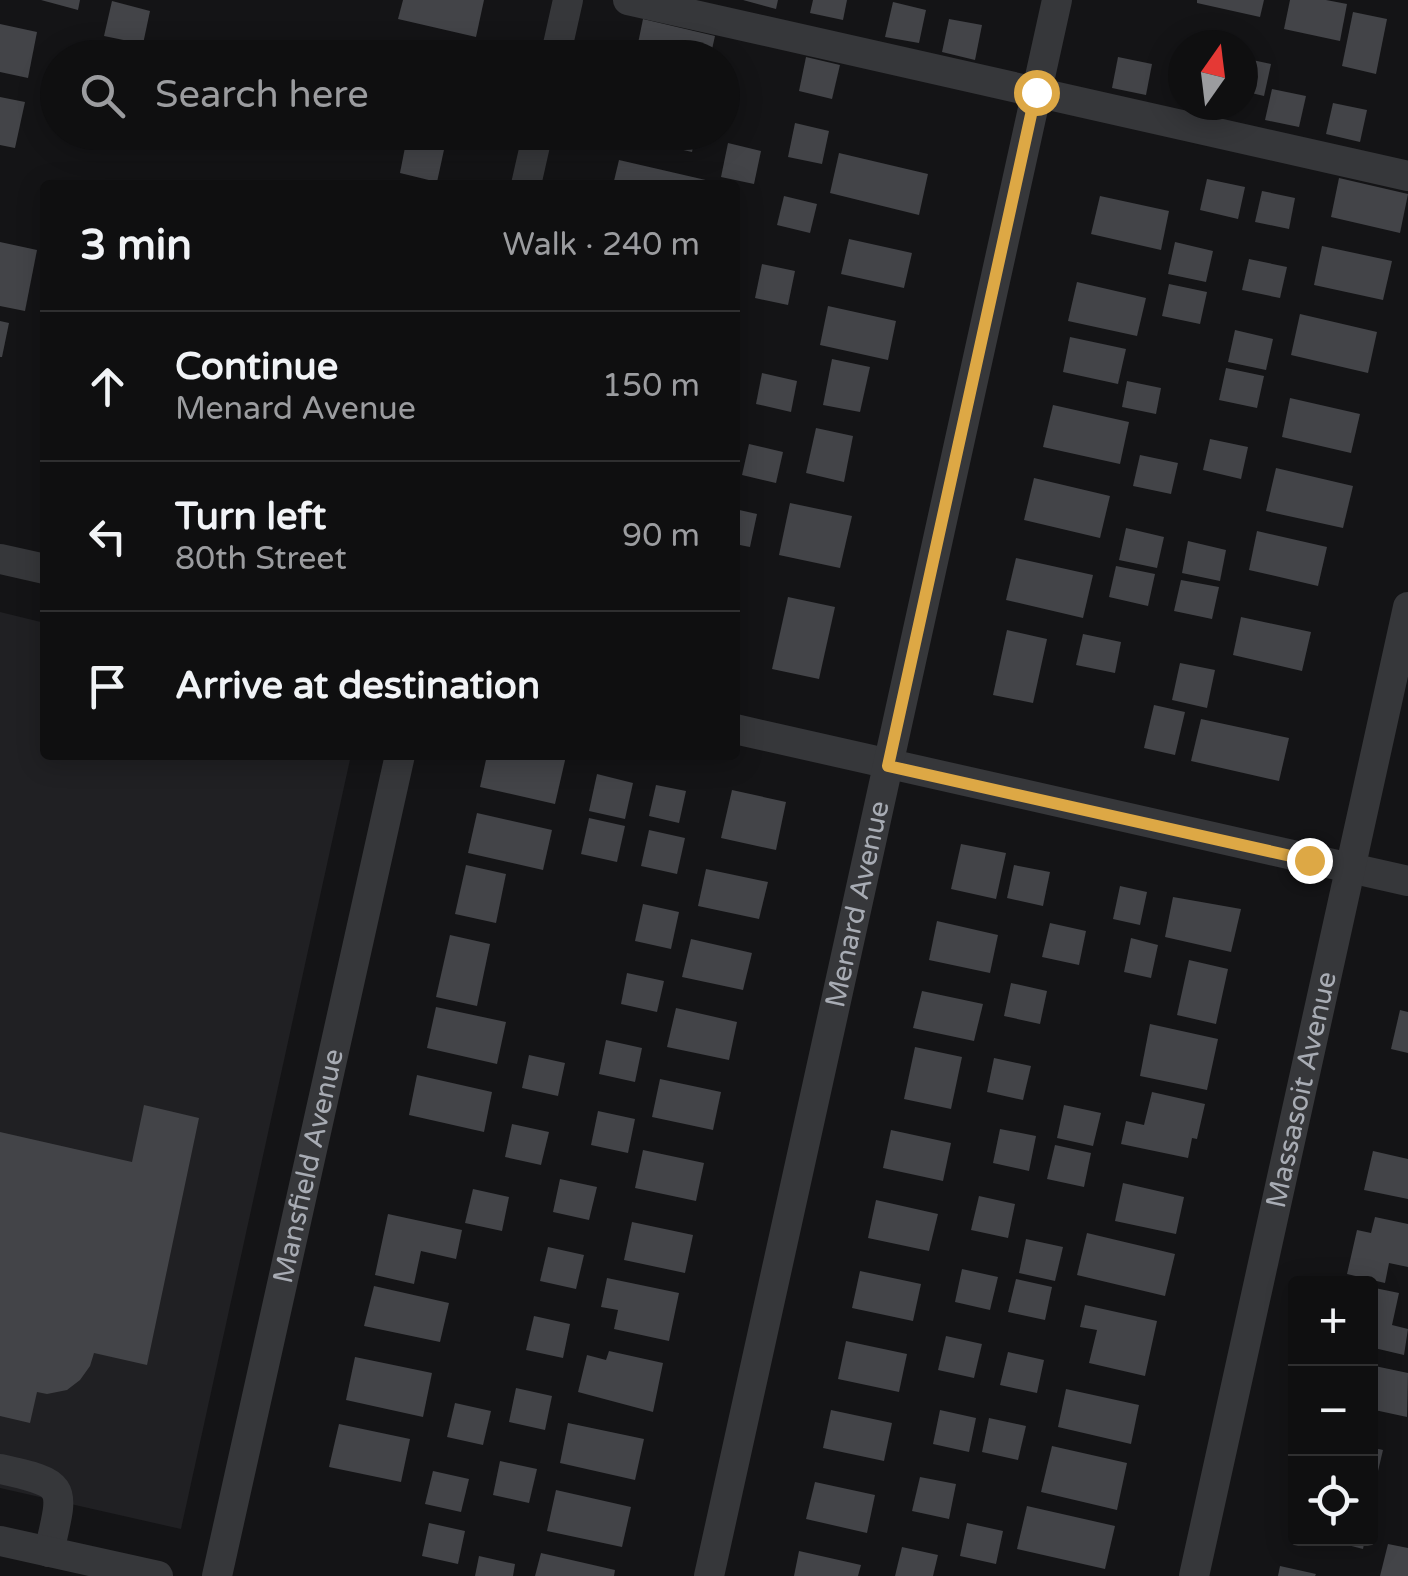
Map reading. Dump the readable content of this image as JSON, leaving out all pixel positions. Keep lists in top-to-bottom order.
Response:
{
  "streets": {
    "street": ["Menard Avenue", "Massasoit Avenue", "Mansfield Avenue"]
  },
  "north": "top",
  "page": {
    "search": "Search here",
    "heading": ["3 min", "Walk · 240 m"],
    "list": [
      ["Continue", "Menard Avenue", "150 m"],
      ["Turn left", "80th Street", "90 m"],
      "Arrive at destination"
    ],
    "map_buttons": ["+", "−"]
  }
}
